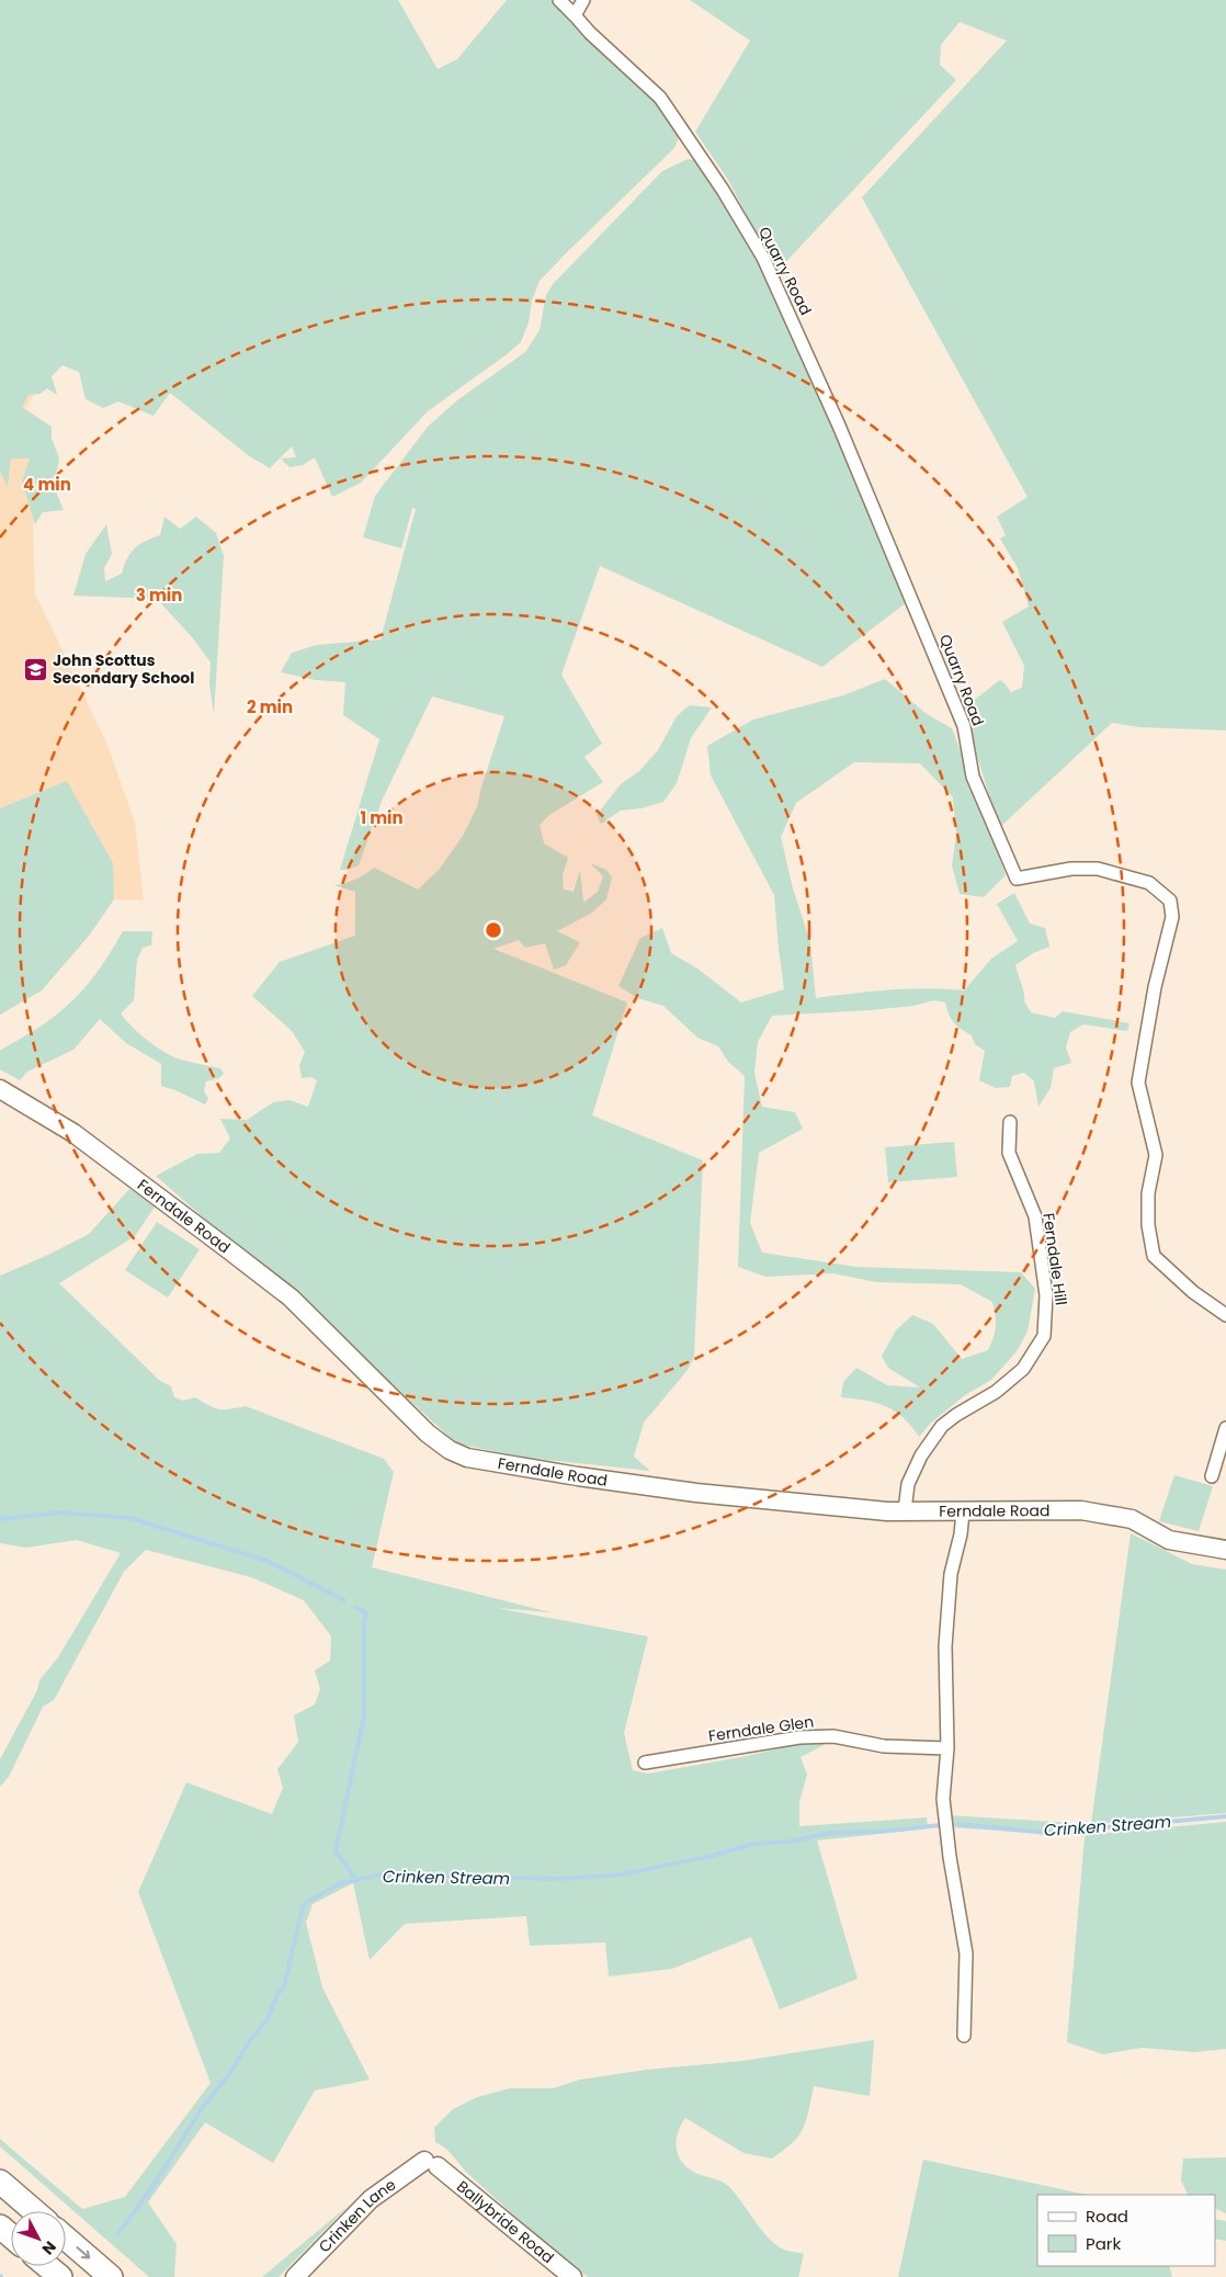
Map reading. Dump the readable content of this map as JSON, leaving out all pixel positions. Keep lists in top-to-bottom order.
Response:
{
  "streets": {
    "street": [
      "Quarry Road",
      "Ferndale Road",
      "Ferndale Hill",
      "Ferndale Glen",
      "Crinken Lane",
      "Ballybride Road"
    ]
  },
  "crossings": [
    ["Ferndale Road", "Ferndale Hill"],
    ["Crinken Lane", "Ballybride Road"]
  ],
  "water": ["Crinken Stream"],
  "places": {
    "school or university": ["John Scottus Secondary School"]
  },
  "legend": ["Road", "Park"],
  "north": "bottom right",
  "rings": [
    "4 min",
    "3 min",
    "2 min",
    "1 min"
  ]
}
